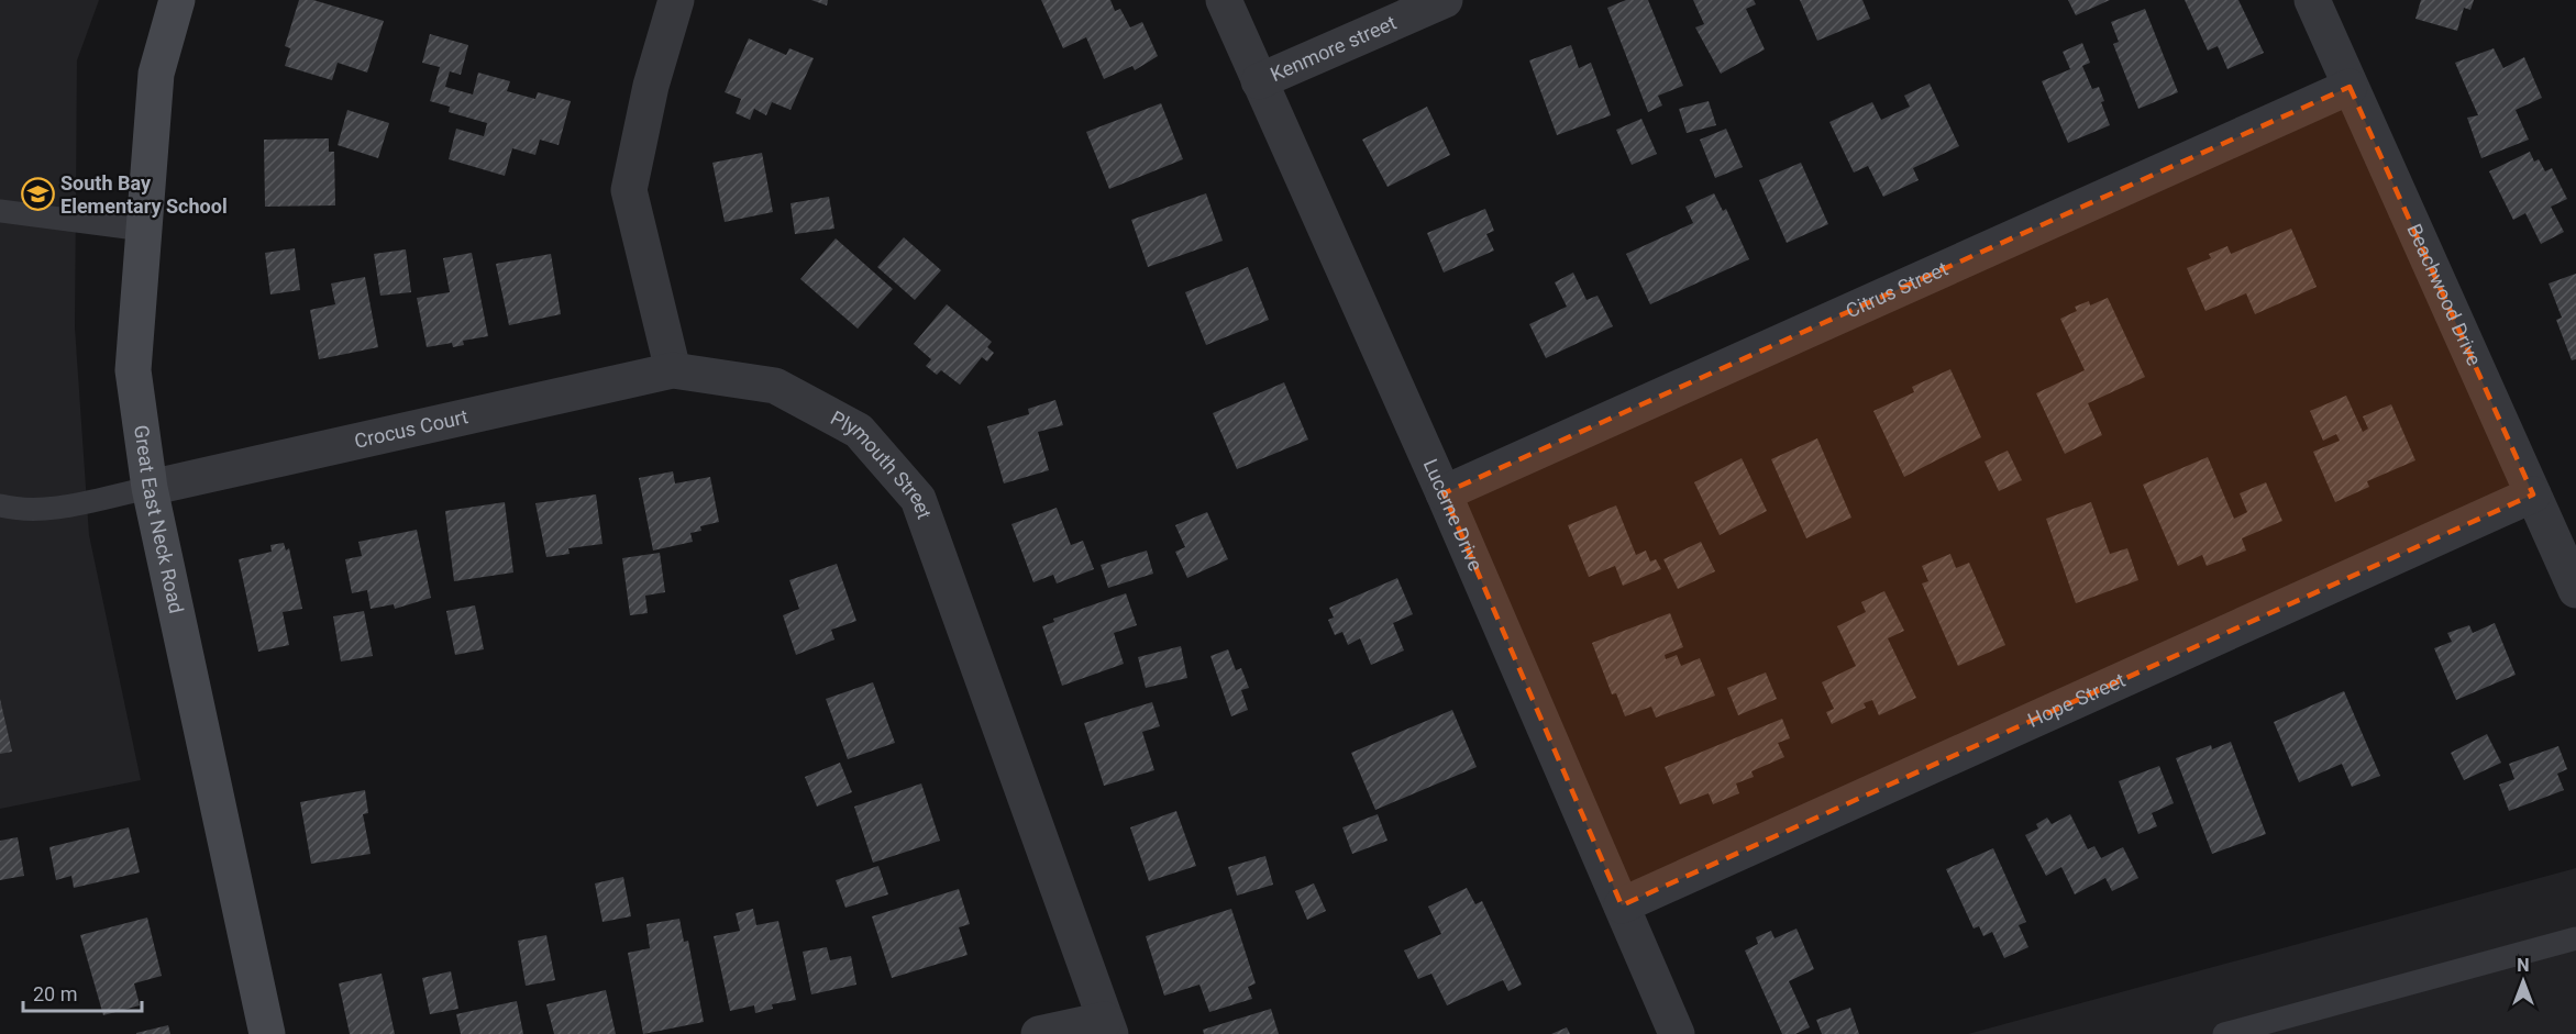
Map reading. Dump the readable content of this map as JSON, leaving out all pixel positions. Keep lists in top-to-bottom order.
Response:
{
  "streets": {
    "main road": ["Great East Neck Road"],
    "street": [
      "Kenmore street",
      "Citrus Street",
      "Beachwood Drive",
      "Crocus Court",
      "Plymouth Street",
      "Lucerne Drive",
      "Hope Street"
    ]
  },
  "crossings": [
    ["Kenmore street", "Lucerne Drive"],
    ["Citrus Street", "Beachwood Drive"],
    ["Citrus Street", "Lucerne Drive"],
    ["Beachwood Drive", "Hope Street"],
    ["Crocus Court", "Plymouth Street"],
    ["Crocus Court", "Great East Neck Road"],
    ["Lucerne Drive", "Hope Street"]
  ],
  "places": {
    "school or university": ["South Bay Elementary School"]
  },
  "scale_bar": "20 m",
  "north": "top"
}
